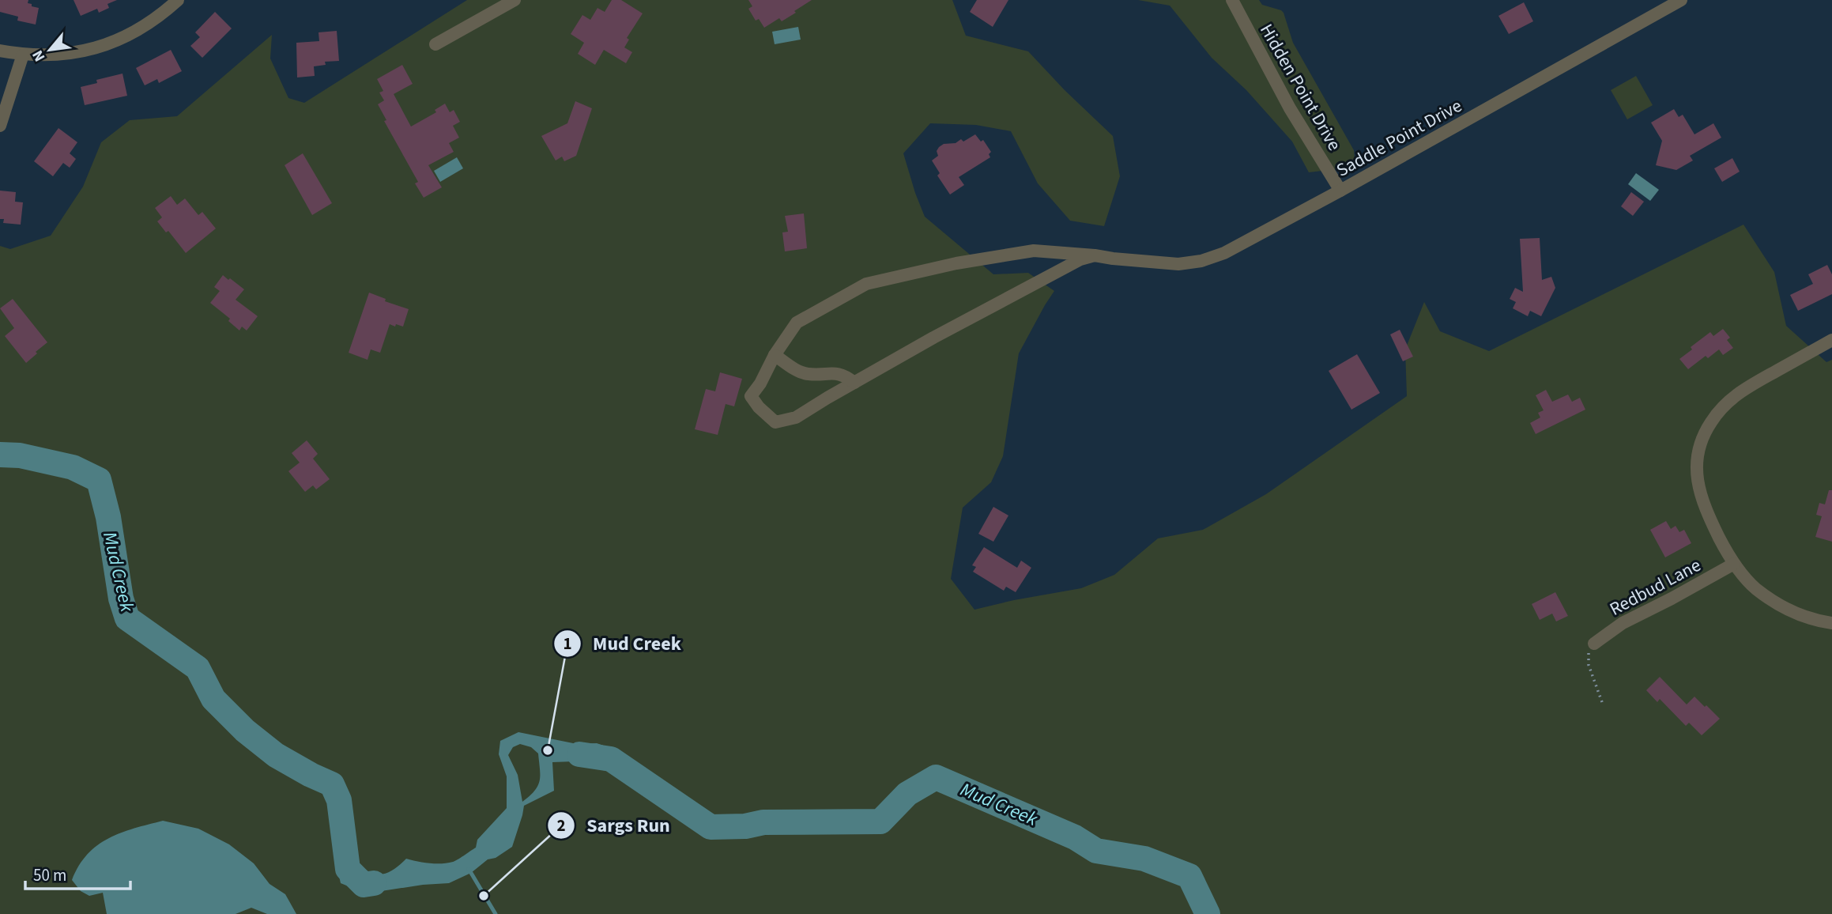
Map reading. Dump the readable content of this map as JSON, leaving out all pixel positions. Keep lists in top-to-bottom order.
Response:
{
  "streets": {
    "street": ["Hidden Point Drive", "Saddle Point Drive", "Redbud Lane"]
  },
  "crossings": [
    ["Hidden Point Drive", "Saddle Point Drive"]
  ],
  "water": ["Mud Creek"],
  "places": ["Mud Creek", "Sargs Run"],
  "scale_bar": "50 m",
  "north": "bottom left"
}
